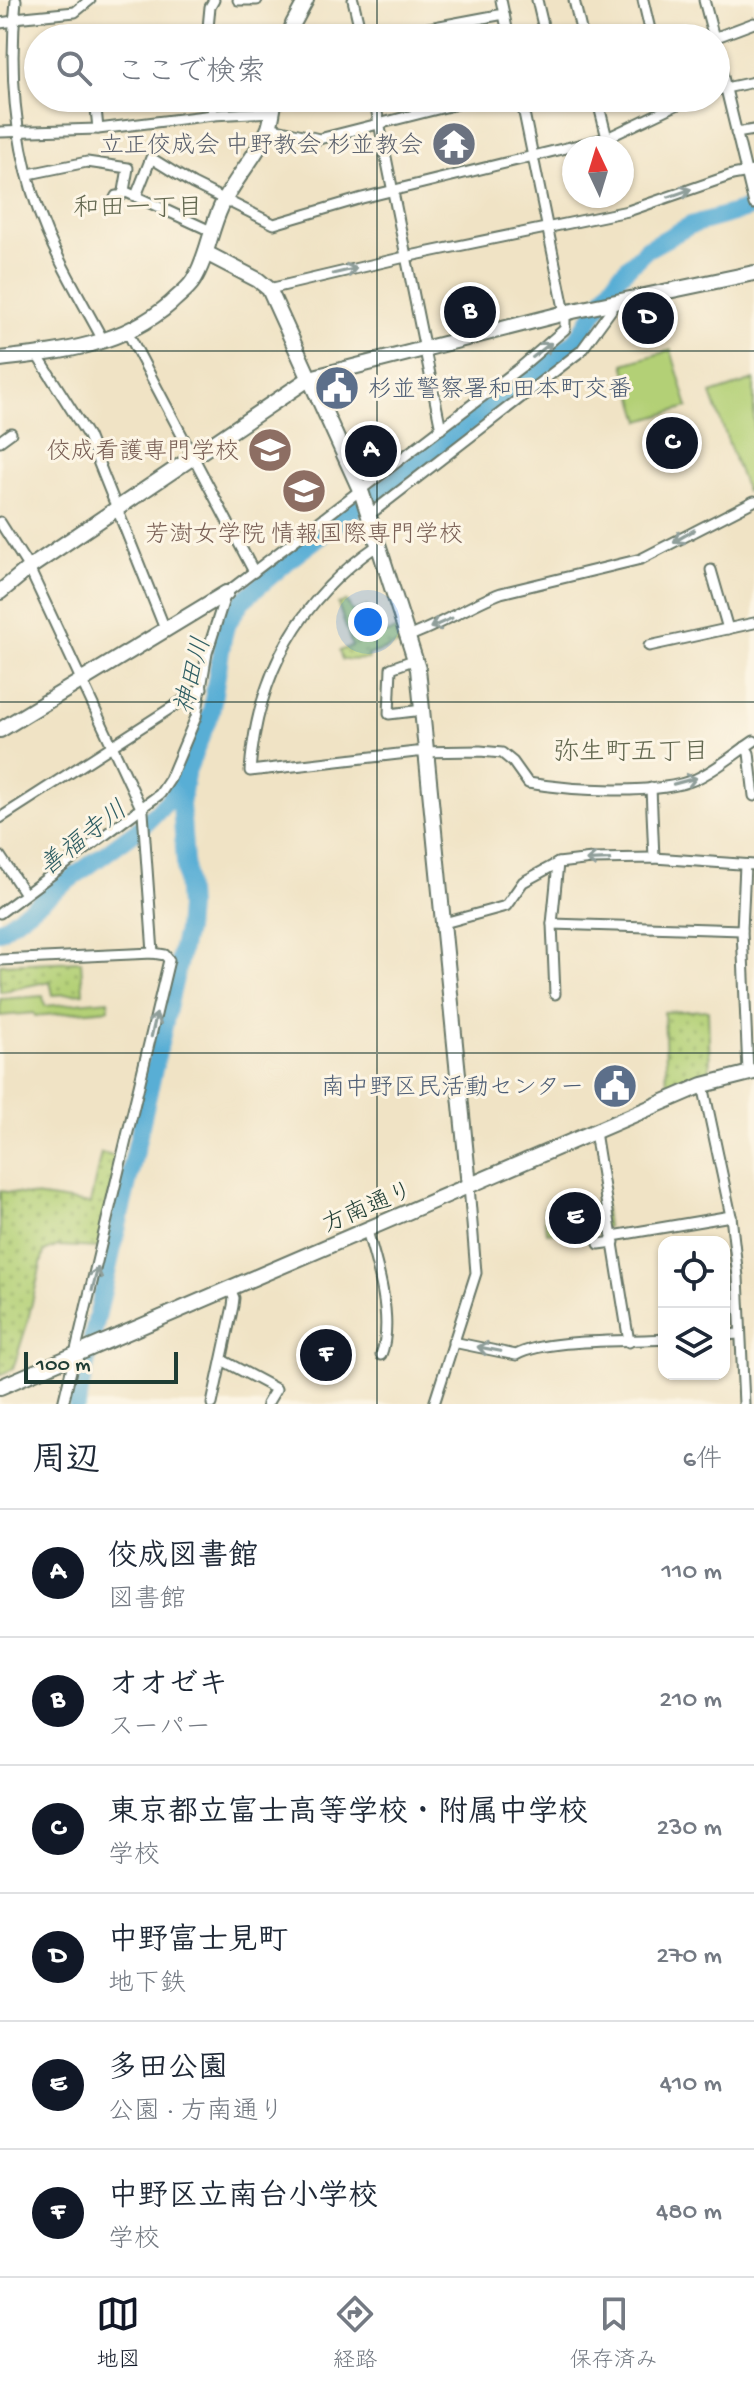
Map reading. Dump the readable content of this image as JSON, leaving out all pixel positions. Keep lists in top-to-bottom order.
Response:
{
  "streets": {
    "street": ["方南通り"]
  },
  "districts": ["和田一丁目", "弥生町五丁目"],
  "water": ["神田川", "善福寺川"],
  "places": {
    "temple": ["立正佼成会 中野教会 杉並教会"],
    "public building": ["杉並警察署和田本町交番", "南中野区民活動センター"],
    "school or university": ["佼成看護専門学校", "芳澍女学院 情報国際専門学校"]
  },
  "scale_bar": "100 m",
  "north": "top",
  "page": {
    "search": "ここで検索",
    "pins": [
      "B",
      "D",
      "C",
      "A",
      "E",
      "F"
    ],
    "scale": "100 m",
    "heading": ["周辺", "6件"],
    "list": [
      {
        "mark": "A",
        "name": "佼成図書館",
        "note": "図書館",
        "value": "110 m"
      },
      {
        "mark": "B",
        "name": "オオゼキ",
        "note": "スーパー",
        "value": "210 m"
      },
      {
        "mark": "C",
        "name": "東京都立富士高等学校・附属中学校",
        "note": "学校",
        "value": "230 m"
      },
      {
        "mark": "D",
        "name": "中野富士見町",
        "note": "地下鉄",
        "value": "270 m"
      },
      {
        "mark": "E",
        "name": "多田公園",
        "note": "公園 · 方南通り",
        "value": "410 m"
      },
      {
        "mark": "F",
        "name": "中野区立南台小学校",
        "note": "学校",
        "value": "480 m"
      }
    ],
    "nav": ["地図", "経路", "保存済み"]
  }
}
